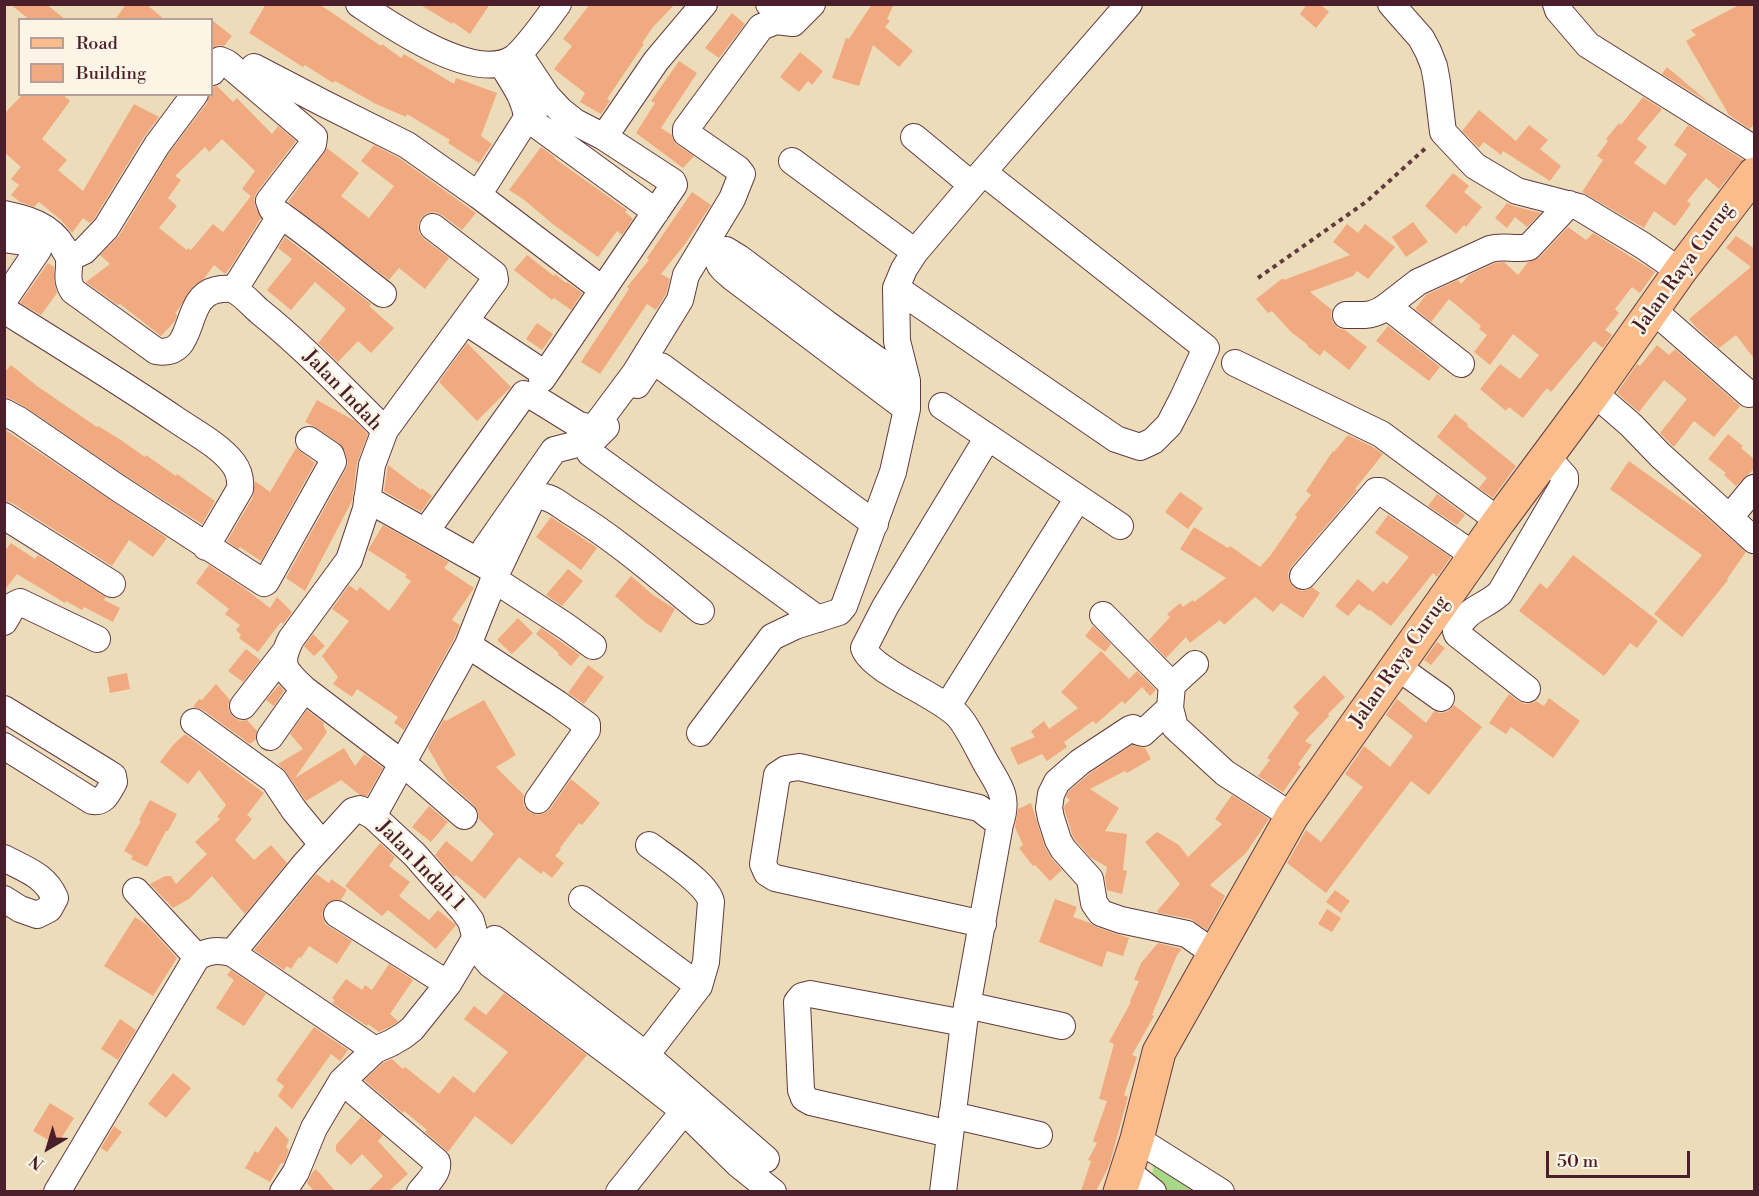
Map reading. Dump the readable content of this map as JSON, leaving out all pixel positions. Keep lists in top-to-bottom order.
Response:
{
  "streets": {
    "main road": ["Jalan Raya Curug"],
    "street": ["Jalan Indah", "Jalan Indah 1"]
  },
  "legend": ["Road", "Building"],
  "scale_bar": "50 m",
  "north": "bottom left"
}
